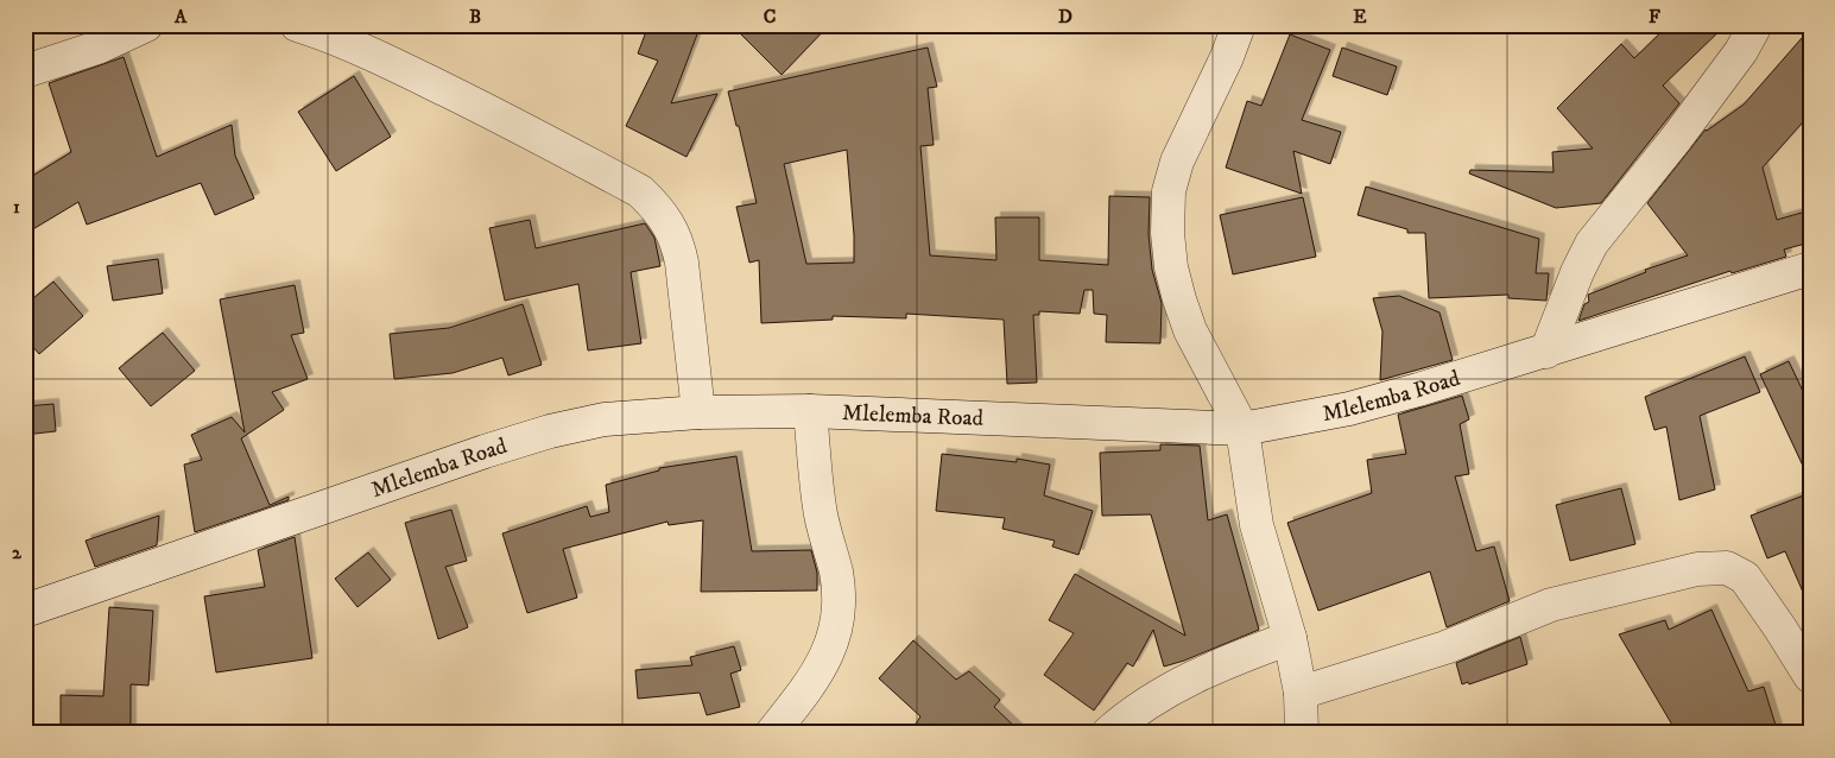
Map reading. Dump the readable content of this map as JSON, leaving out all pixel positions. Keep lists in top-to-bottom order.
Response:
{
  "streets": {
    "street": ["Mlelemba Road"]
  },
  "grid": {
    "columns": [
      "A",
      "B",
      "C",
      "D",
      "E",
      "F"
    ],
    "rows": ["1", "2"]
  }
}
